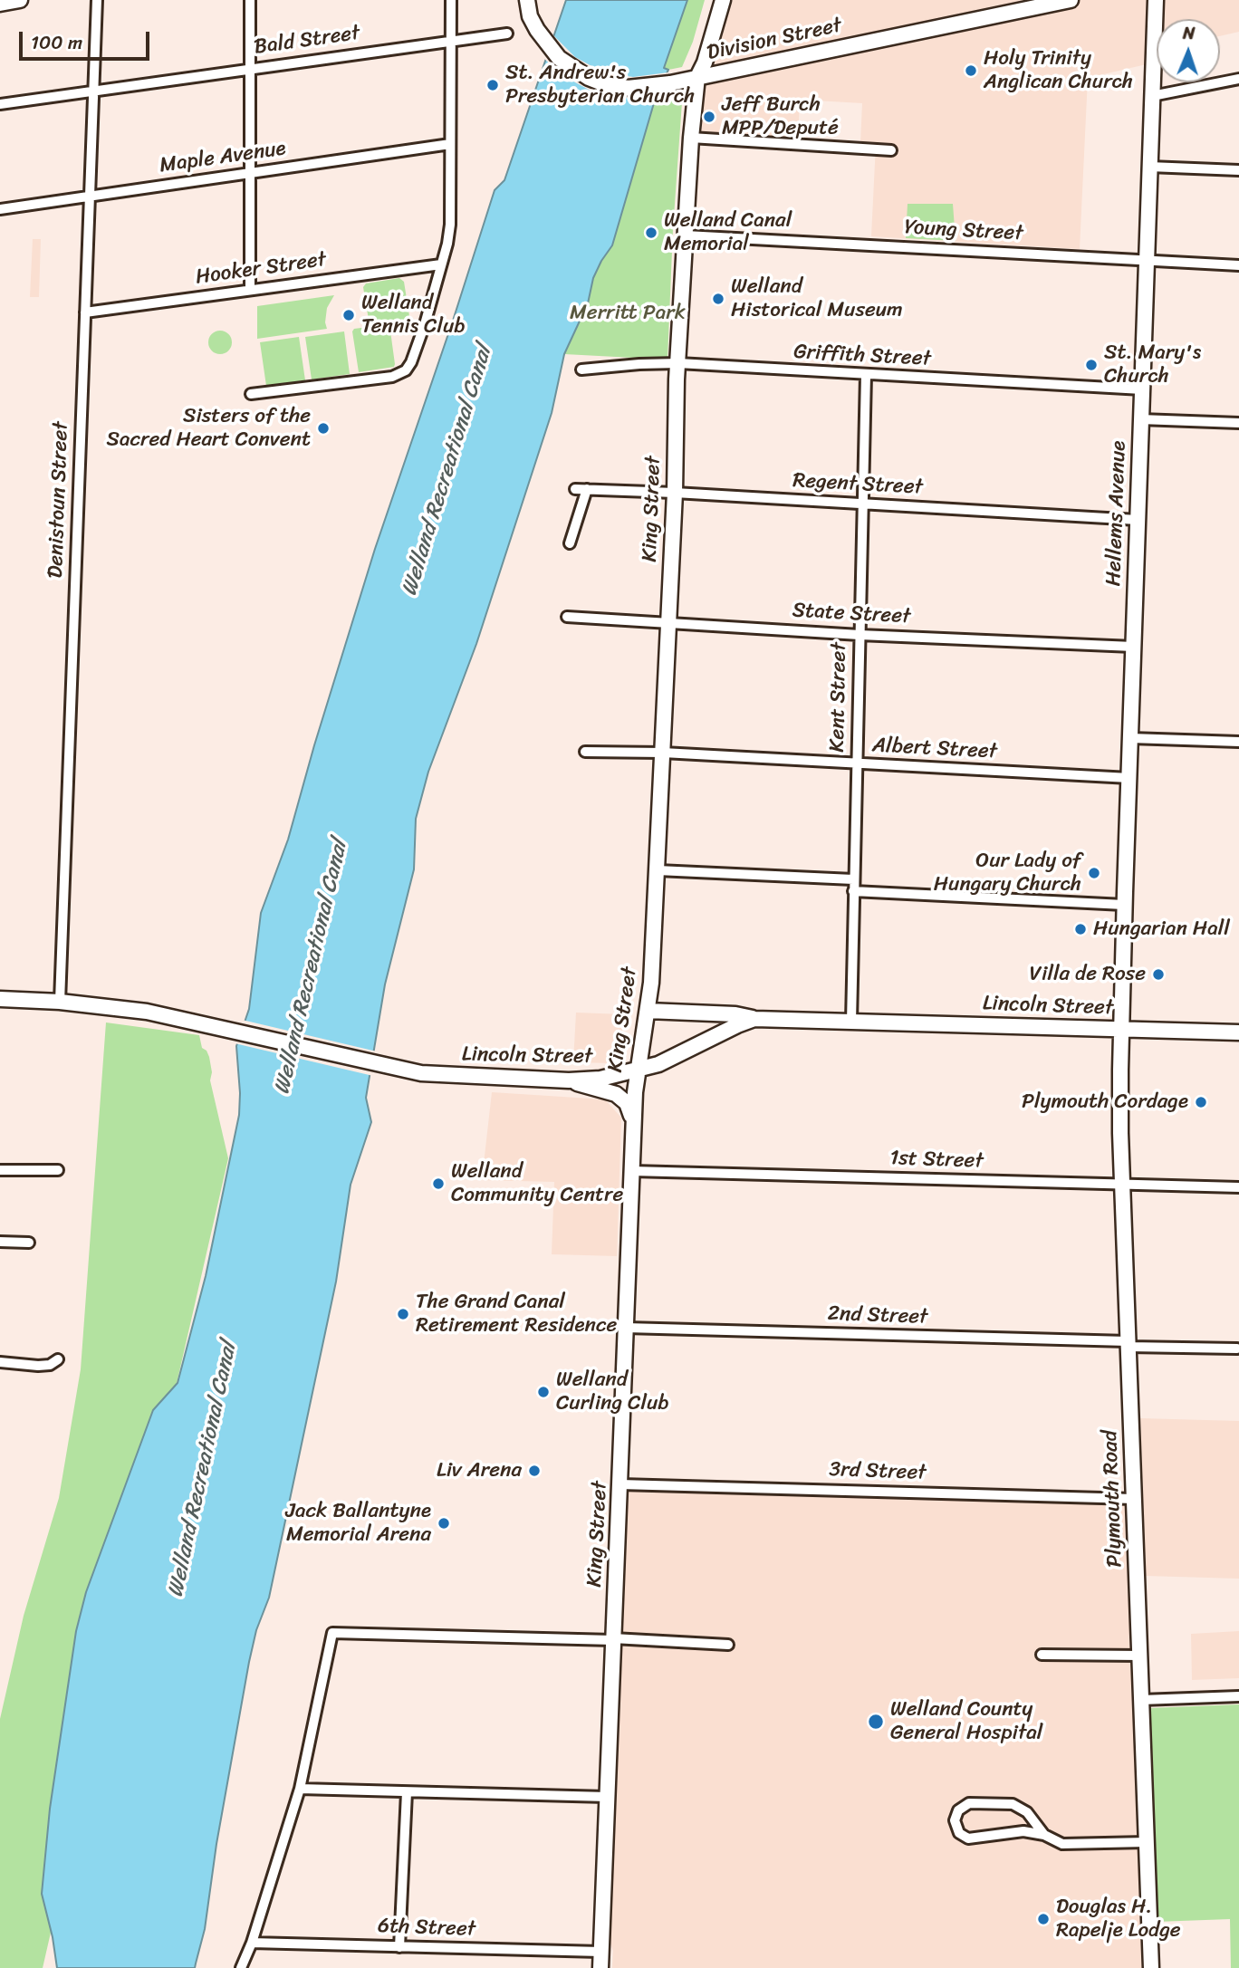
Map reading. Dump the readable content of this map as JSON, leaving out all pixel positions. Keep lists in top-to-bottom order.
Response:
{
  "streets": {
    "main road": [
      "Division Street",
      "King Street",
      "Hellems Avenue",
      "Lincoln Street",
      "Plymouth Road"
    ],
    "street": [
      "Bald Street",
      "Maple Avenue",
      "Young Street",
      "Hooker Street",
      "Griffith Street",
      "Regent Street",
      "Denistoun Street",
      "State Street",
      "Kent Street",
      "Albert Street",
      "1st Street",
      "2nd Street",
      "3rd Street",
      "6th Street"
    ]
  },
  "crossings": [
    ["Division Street", "King Street"],
    ["Bald Street", "Denistoun Street"],
    ["Maple Avenue", "Denistoun Street"],
    ["Young Street", "King Street"],
    ["Young Street", "Hellems Avenue"],
    ["Hooker Street", "Denistoun Street"],
    ["Griffith Street", "King Street"],
    ["Griffith Street", "Hellems Avenue"],
    ["Griffith Street", "Kent Street"],
    ["Regent Street", "King Street"],
    ["Regent Street", "Hellems Avenue"],
    ["Regent Street", "Kent Street"],
    ["Denistoun Street", "Lincoln Street"],
    ["King Street", "State Street"],
    ["King Street", "Albert Street"],
    ["King Street", "Lincoln Street"],
    ["King Street", "1st Street"],
    ["King Street", "2nd Street"],
    ["King Street", "3rd Street"],
    ["King Street", "6th Street"],
    ["Hellems Avenue", "State Street"],
    ["Hellems Avenue", "Albert Street"],
    ["Hellems Avenue", "Lincoln Street"],
    ["Hellems Avenue", "Plymouth Road"],
    ["State Street", "Kent Street"],
    ["Kent Street", "Albert Street"],
    ["Kent Street", "Lincoln Street"],
    ["Lincoln Street", "Plymouth Road"],
    ["1st Street", "Plymouth Road"],
    ["2nd Street", "Plymouth Road"],
    ["3rd Street", "Plymouth Road"]
  ],
  "water": ["Welland Recreational Canal"],
  "parks": ["Merritt Park"],
  "places": [
    "Holy Trinity Anglican Church",
    "St. Andrew's Presbyterian Church",
    "Jeff Burch MPP/Deputé",
    "Welland Canal Memorial",
    "Welland Historical Museum",
    "Welland Tennis Club",
    "St. Mary's Church",
    "Sisters of the Sacred Heart Convent",
    "Our Lady of Hungary Church",
    "Hungarian Hall",
    "Villa de Rose",
    "Plymouth Cordage",
    "Welland Community Centre",
    "The Grand Canal Retirement Residence",
    "Welland Curling Club",
    "Liv Arena",
    "Jack Ballantyne Memorial Arena",
    "Welland County General Hospital",
    "Douglas H. Rapelje Lodge"
  ],
  "scale_bar": "100 m",
  "north": "top"
}
